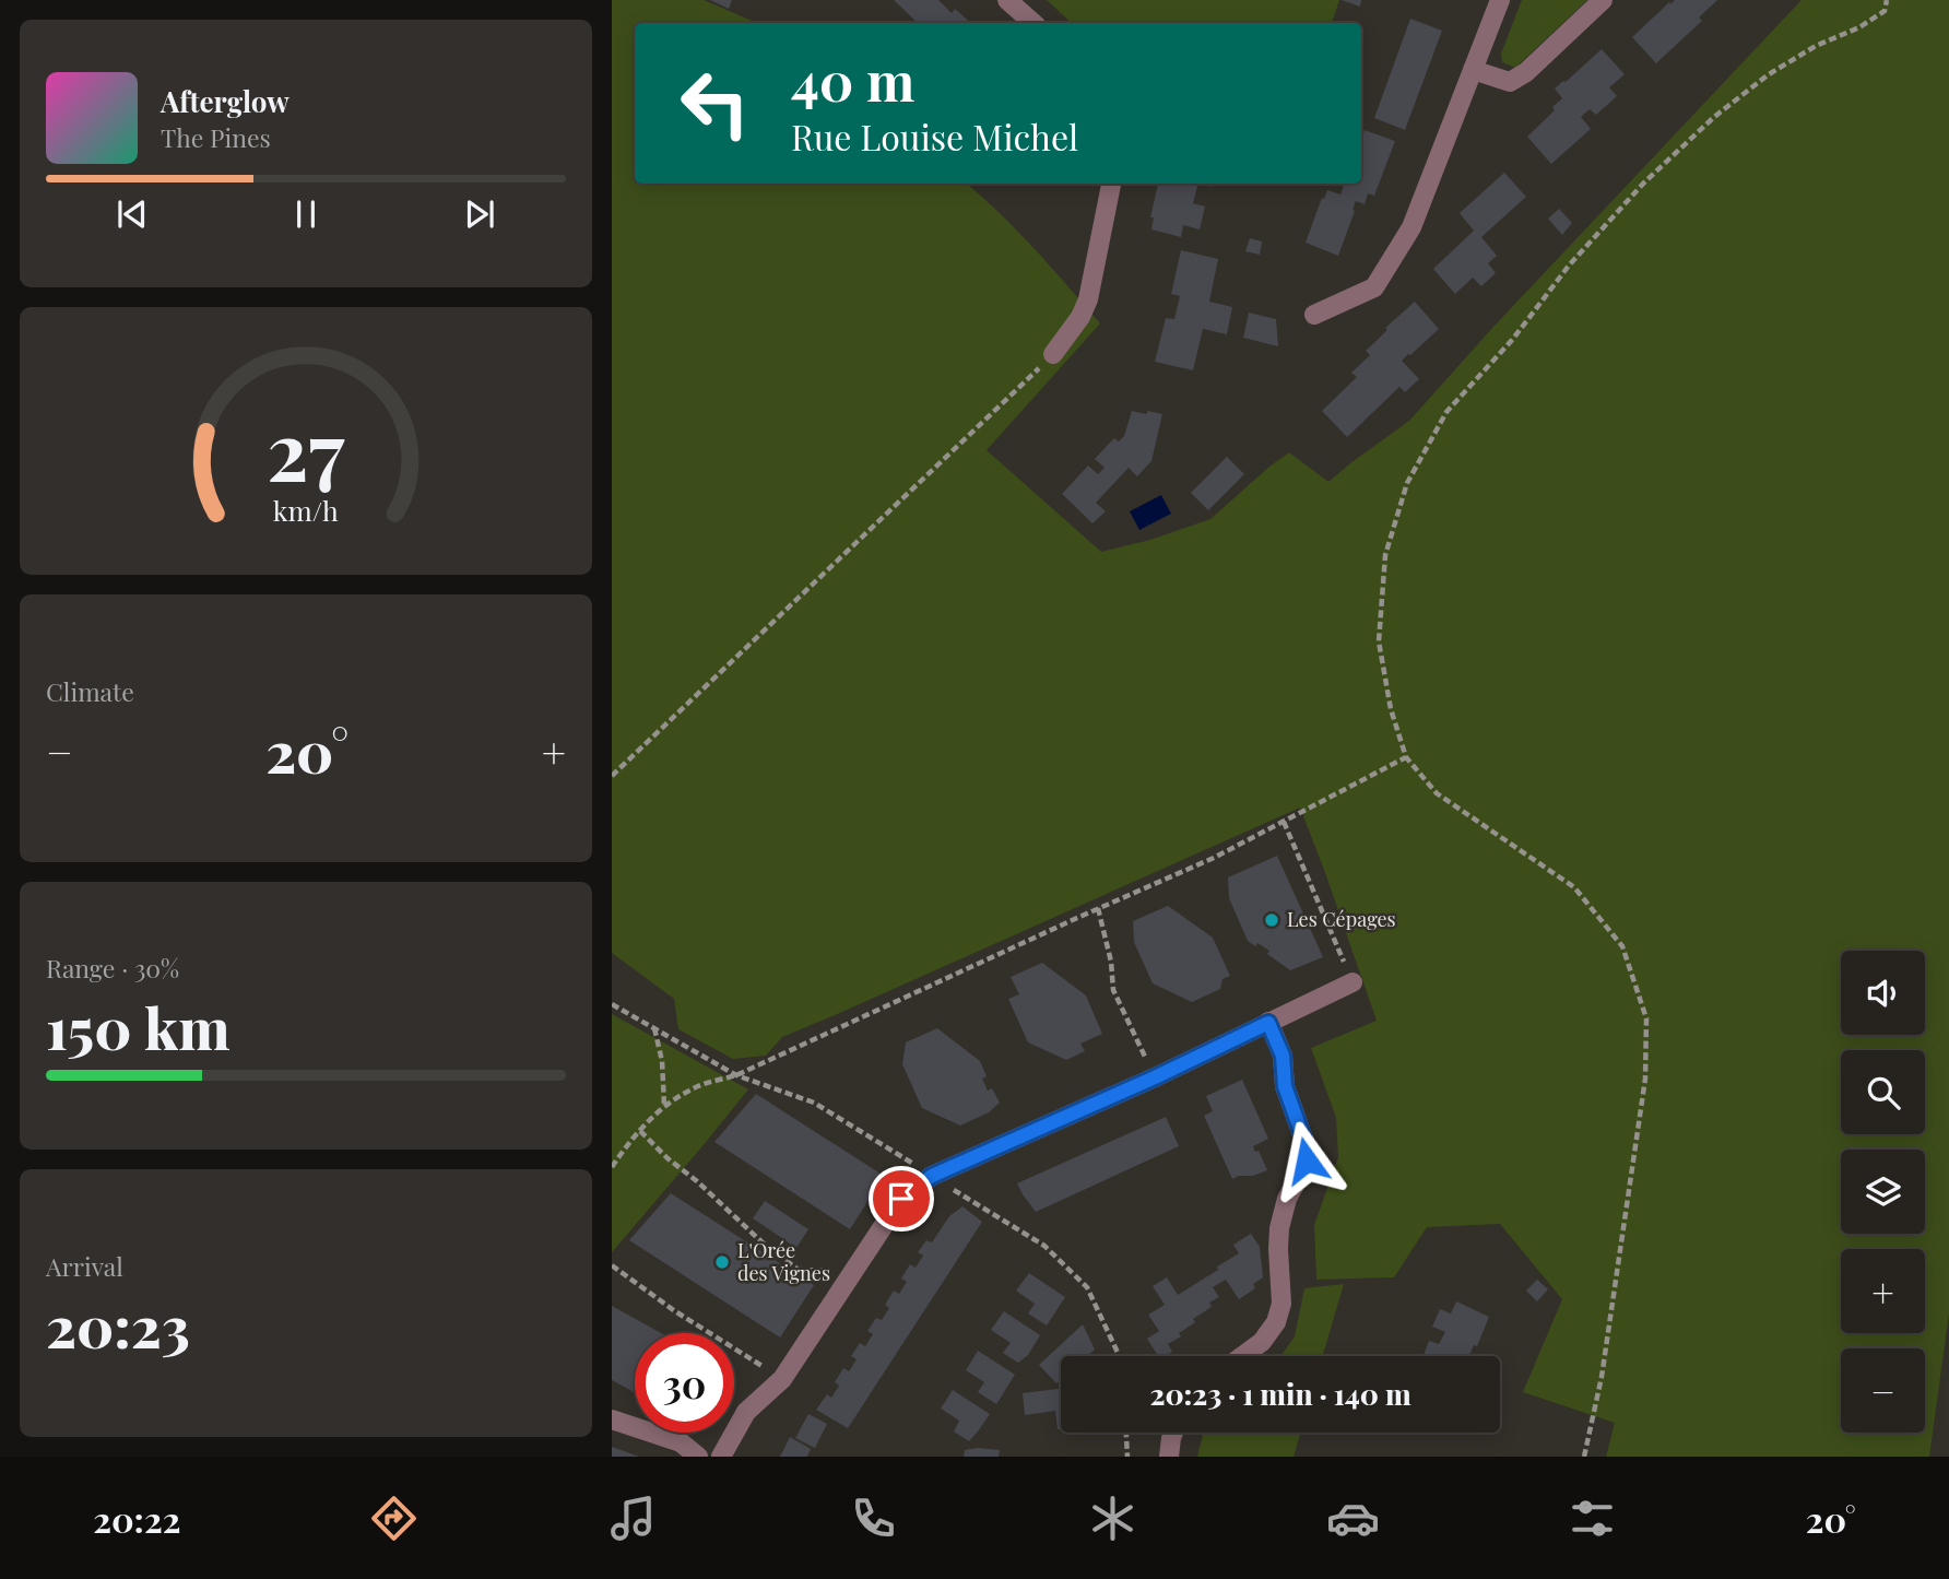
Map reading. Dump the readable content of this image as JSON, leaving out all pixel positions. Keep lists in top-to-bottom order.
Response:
{
  "places": ["Les Cépages", "L'Orée des Vignes"],
  "page": {
    "turn": ["40 m", "Rue Louise Michel"],
    "song": ["Afterglow", "The Pines"],
    "tile": [
      "Climate",
      ["Range · 30%", "150 km"],
      ["Arrival", "20:23"]
    ],
    "heat": ["−", "20°", "+"],
    "map_buttons": ["+", "−"],
    "limit": "30",
    "trip": "20:23 · 1 min · 140 m",
    "tabs": ["20:22", "20°"],
    "gauge": ["27", "km/h"]
  }
}
